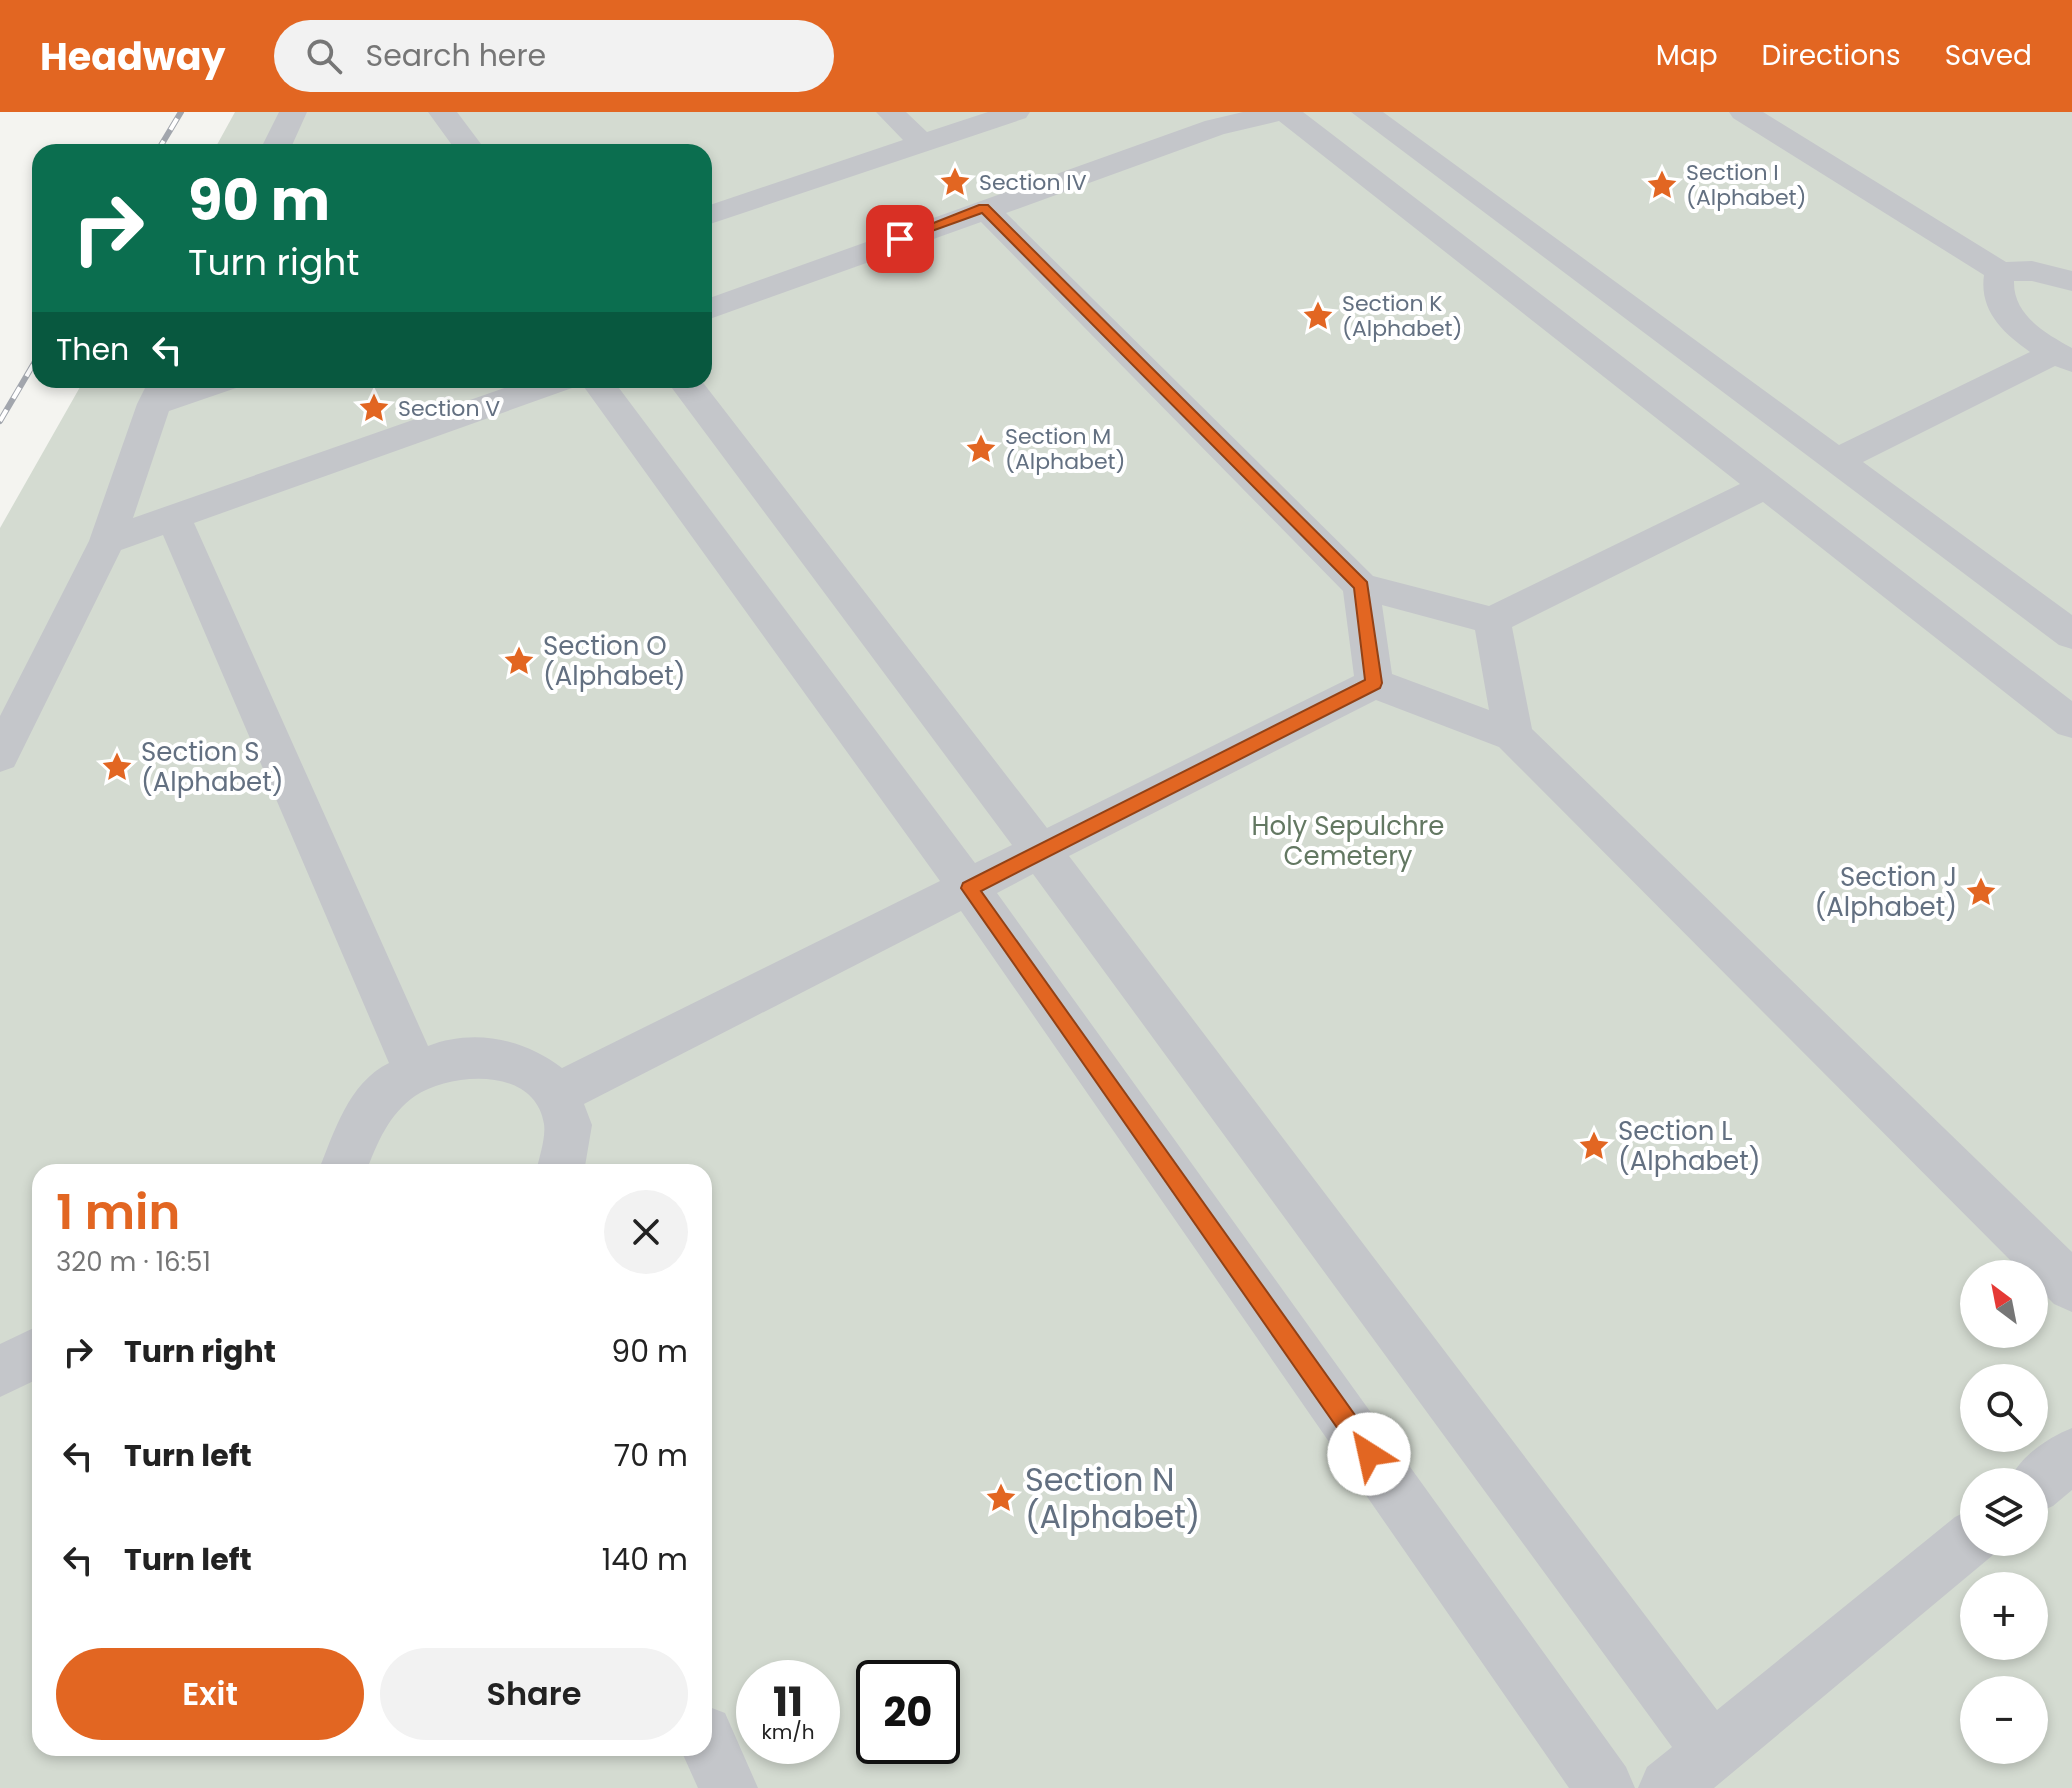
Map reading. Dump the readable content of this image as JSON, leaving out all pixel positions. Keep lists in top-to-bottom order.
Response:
{
  "parks": ["Holy Sepulchre Cemetery"],
  "places": {
    "place": [
      "Section IV",
      "Section I (Alphabet)",
      "Section K (Alphabet)",
      "Section V",
      "Section M (Alphabet)",
      "Section O (Alphabet)",
      "Section S (Alphabet)",
      "Section J (Alphabet)",
      "Section L (Alphabet)",
      "Section N (Alphabet)"
    ]
  },
  "north": "top left",
  "page": {
    "header": "Headway",
    "search": "Search here",
    "nav": ["Map", "Directions", "Saved"],
    "turn": ["90 m", "Turn right"],
    "then": "Then",
    "heading": ["1 min", "320 m · 16:51"],
    "map_buttons": ["+", "−"],
    "list": [
      {
        "name": "Turn right",
        "value": "90 m"
      },
      {
        "name": "Turn left",
        "value": "70 m"
      },
      {
        "name": "Turn left",
        "value": "140 m"
      }
    ],
    "buttons": ["Exit", "Share"],
    "speed": "11 km/h",
    "limit": "20"
  }
}
